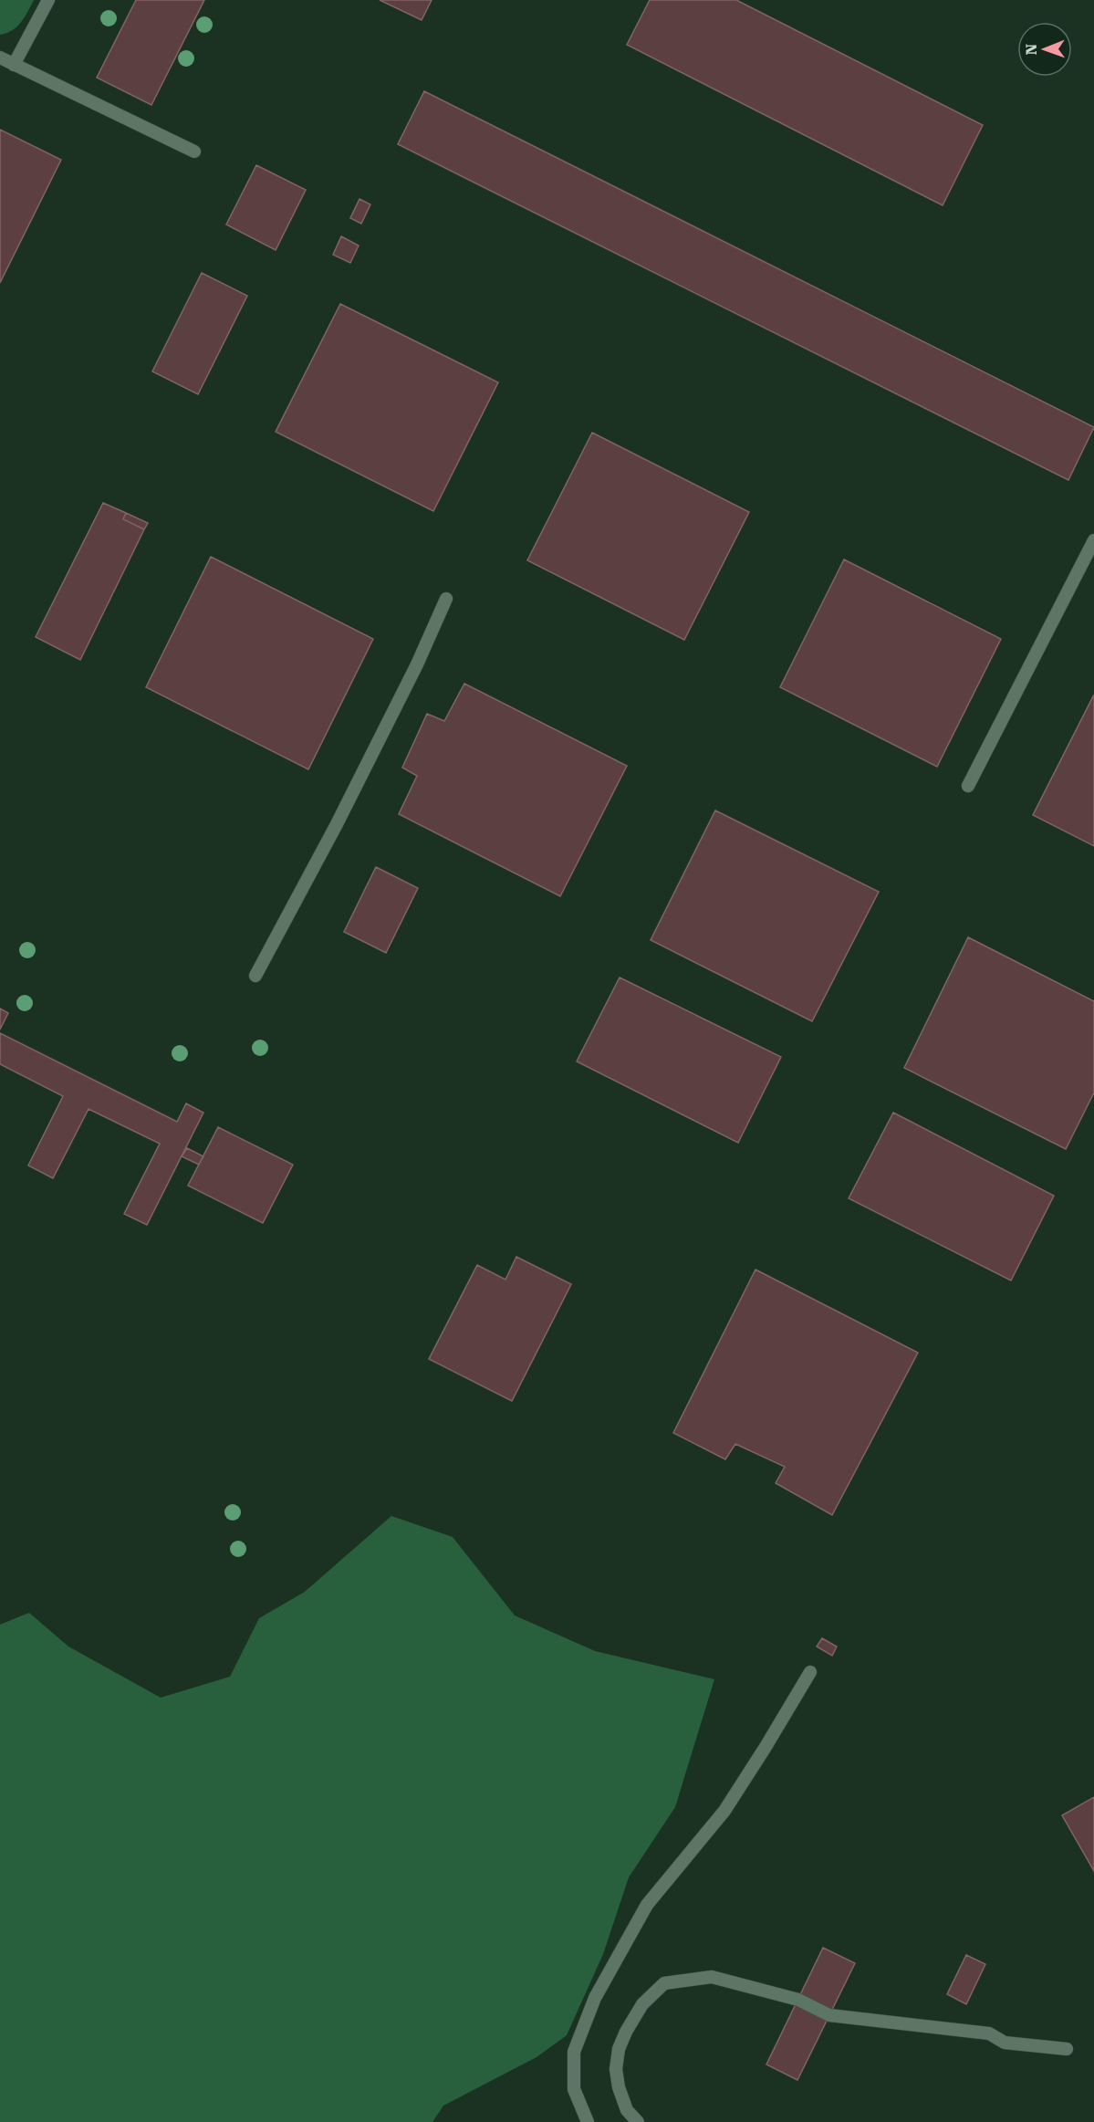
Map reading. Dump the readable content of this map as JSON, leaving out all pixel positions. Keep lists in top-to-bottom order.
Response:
{
  "north": "left"
}
